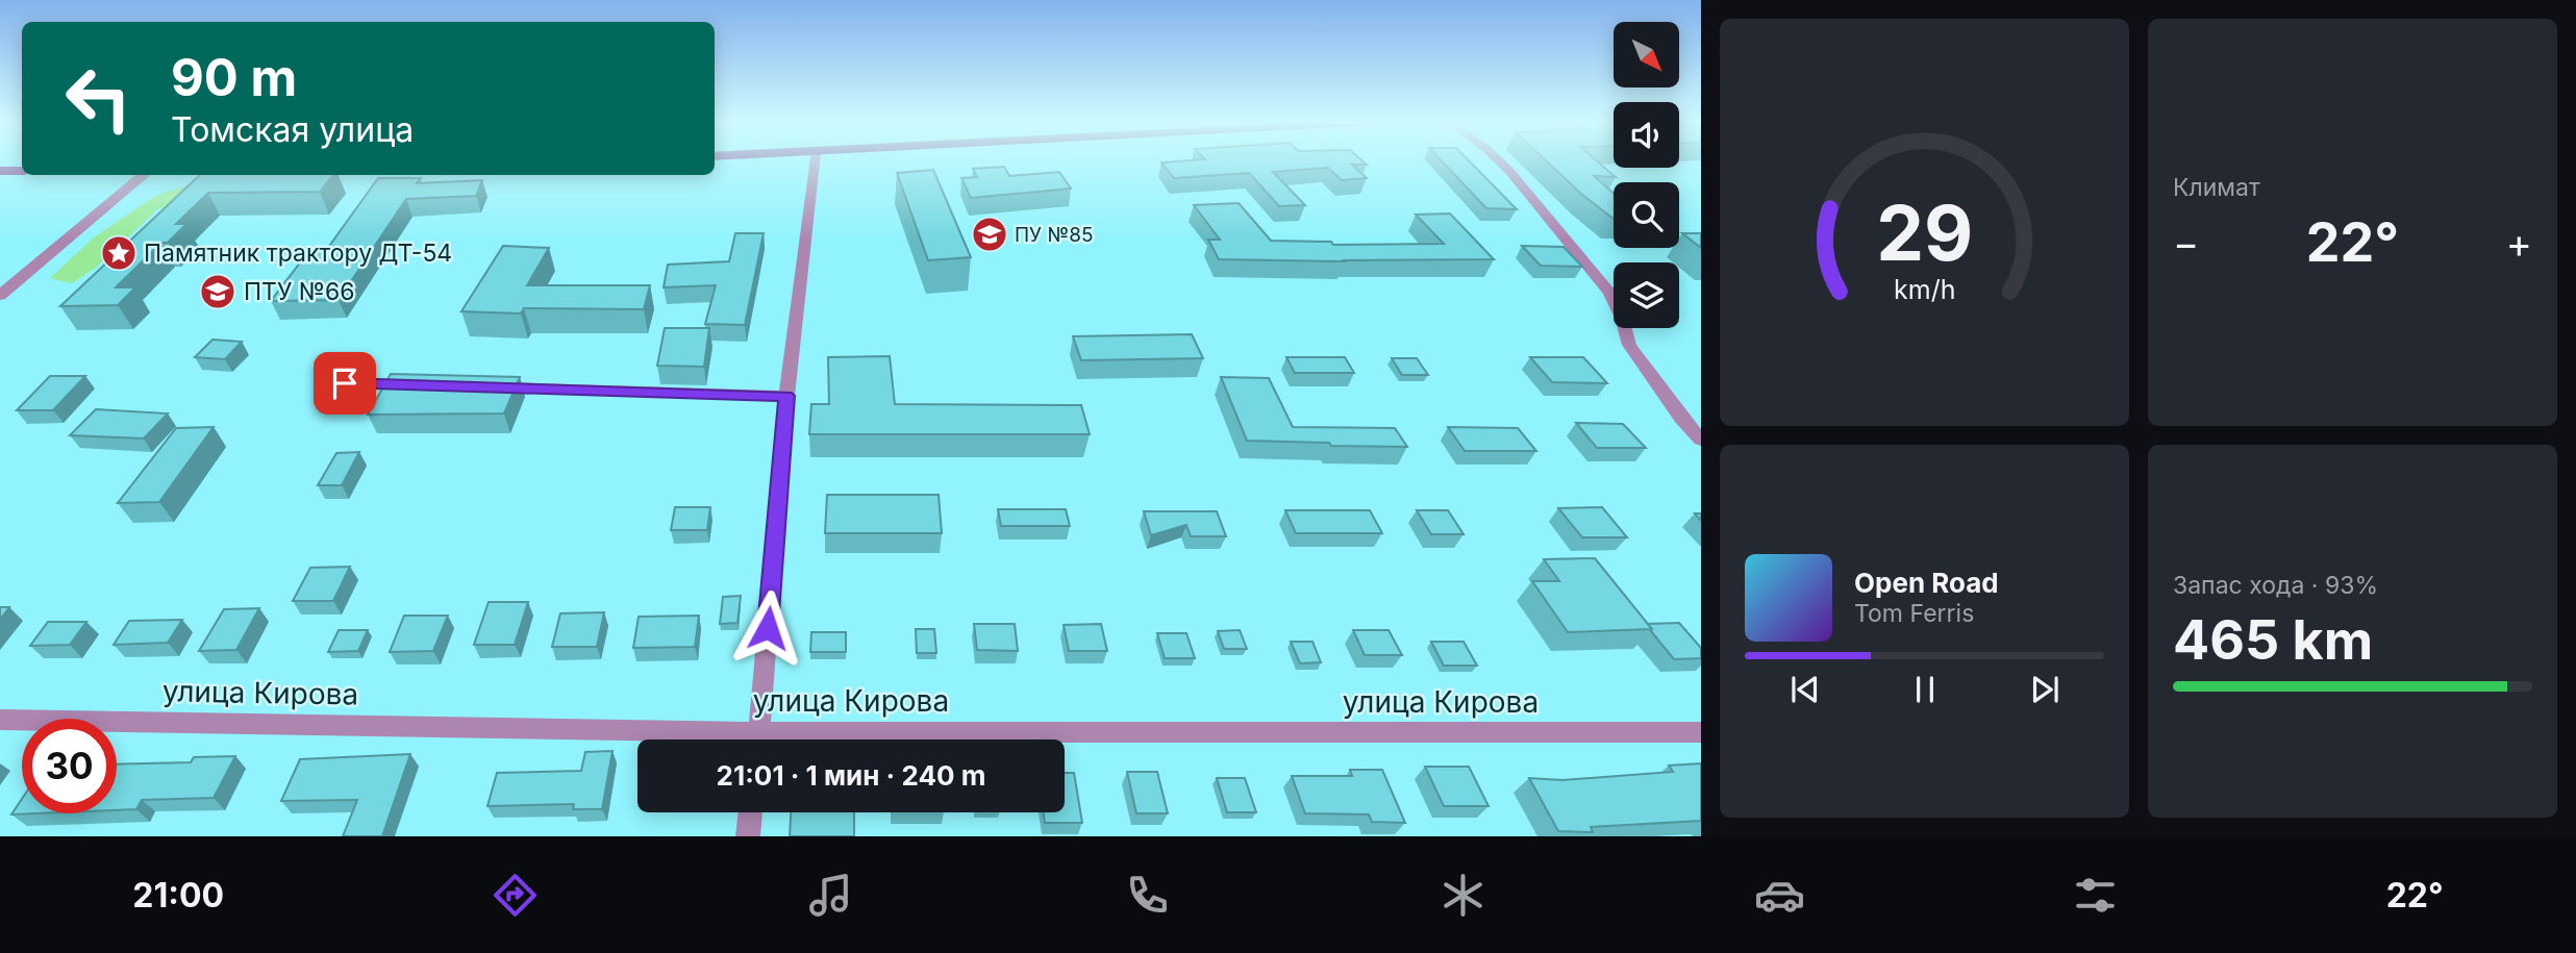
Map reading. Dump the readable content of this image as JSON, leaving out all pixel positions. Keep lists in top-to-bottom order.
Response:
{
  "streets": {
    "street": ["улица Кирова"]
  },
  "places": {
    "school or university": ["ПУ №85", "ПТУ №66"],
    "place": ["Памятник трактору ДТ-54"]
  },
  "north": "bottom right",
  "page": {
    "tile": [
      "Климат",
      ["Запас хода · 93%", "465 km"]
    ],
    "turn": ["90 m", "Томская улица"],
    "heat": ["−", "22°", "+"],
    "song": ["Open Road", "Tom Ferris"],
    "limit": "30",
    "trip": "21:01 · 1 мин · 240 m",
    "tabs": ["21:00", "22°"],
    "gauge": ["29", "km/h"]
  }
}
